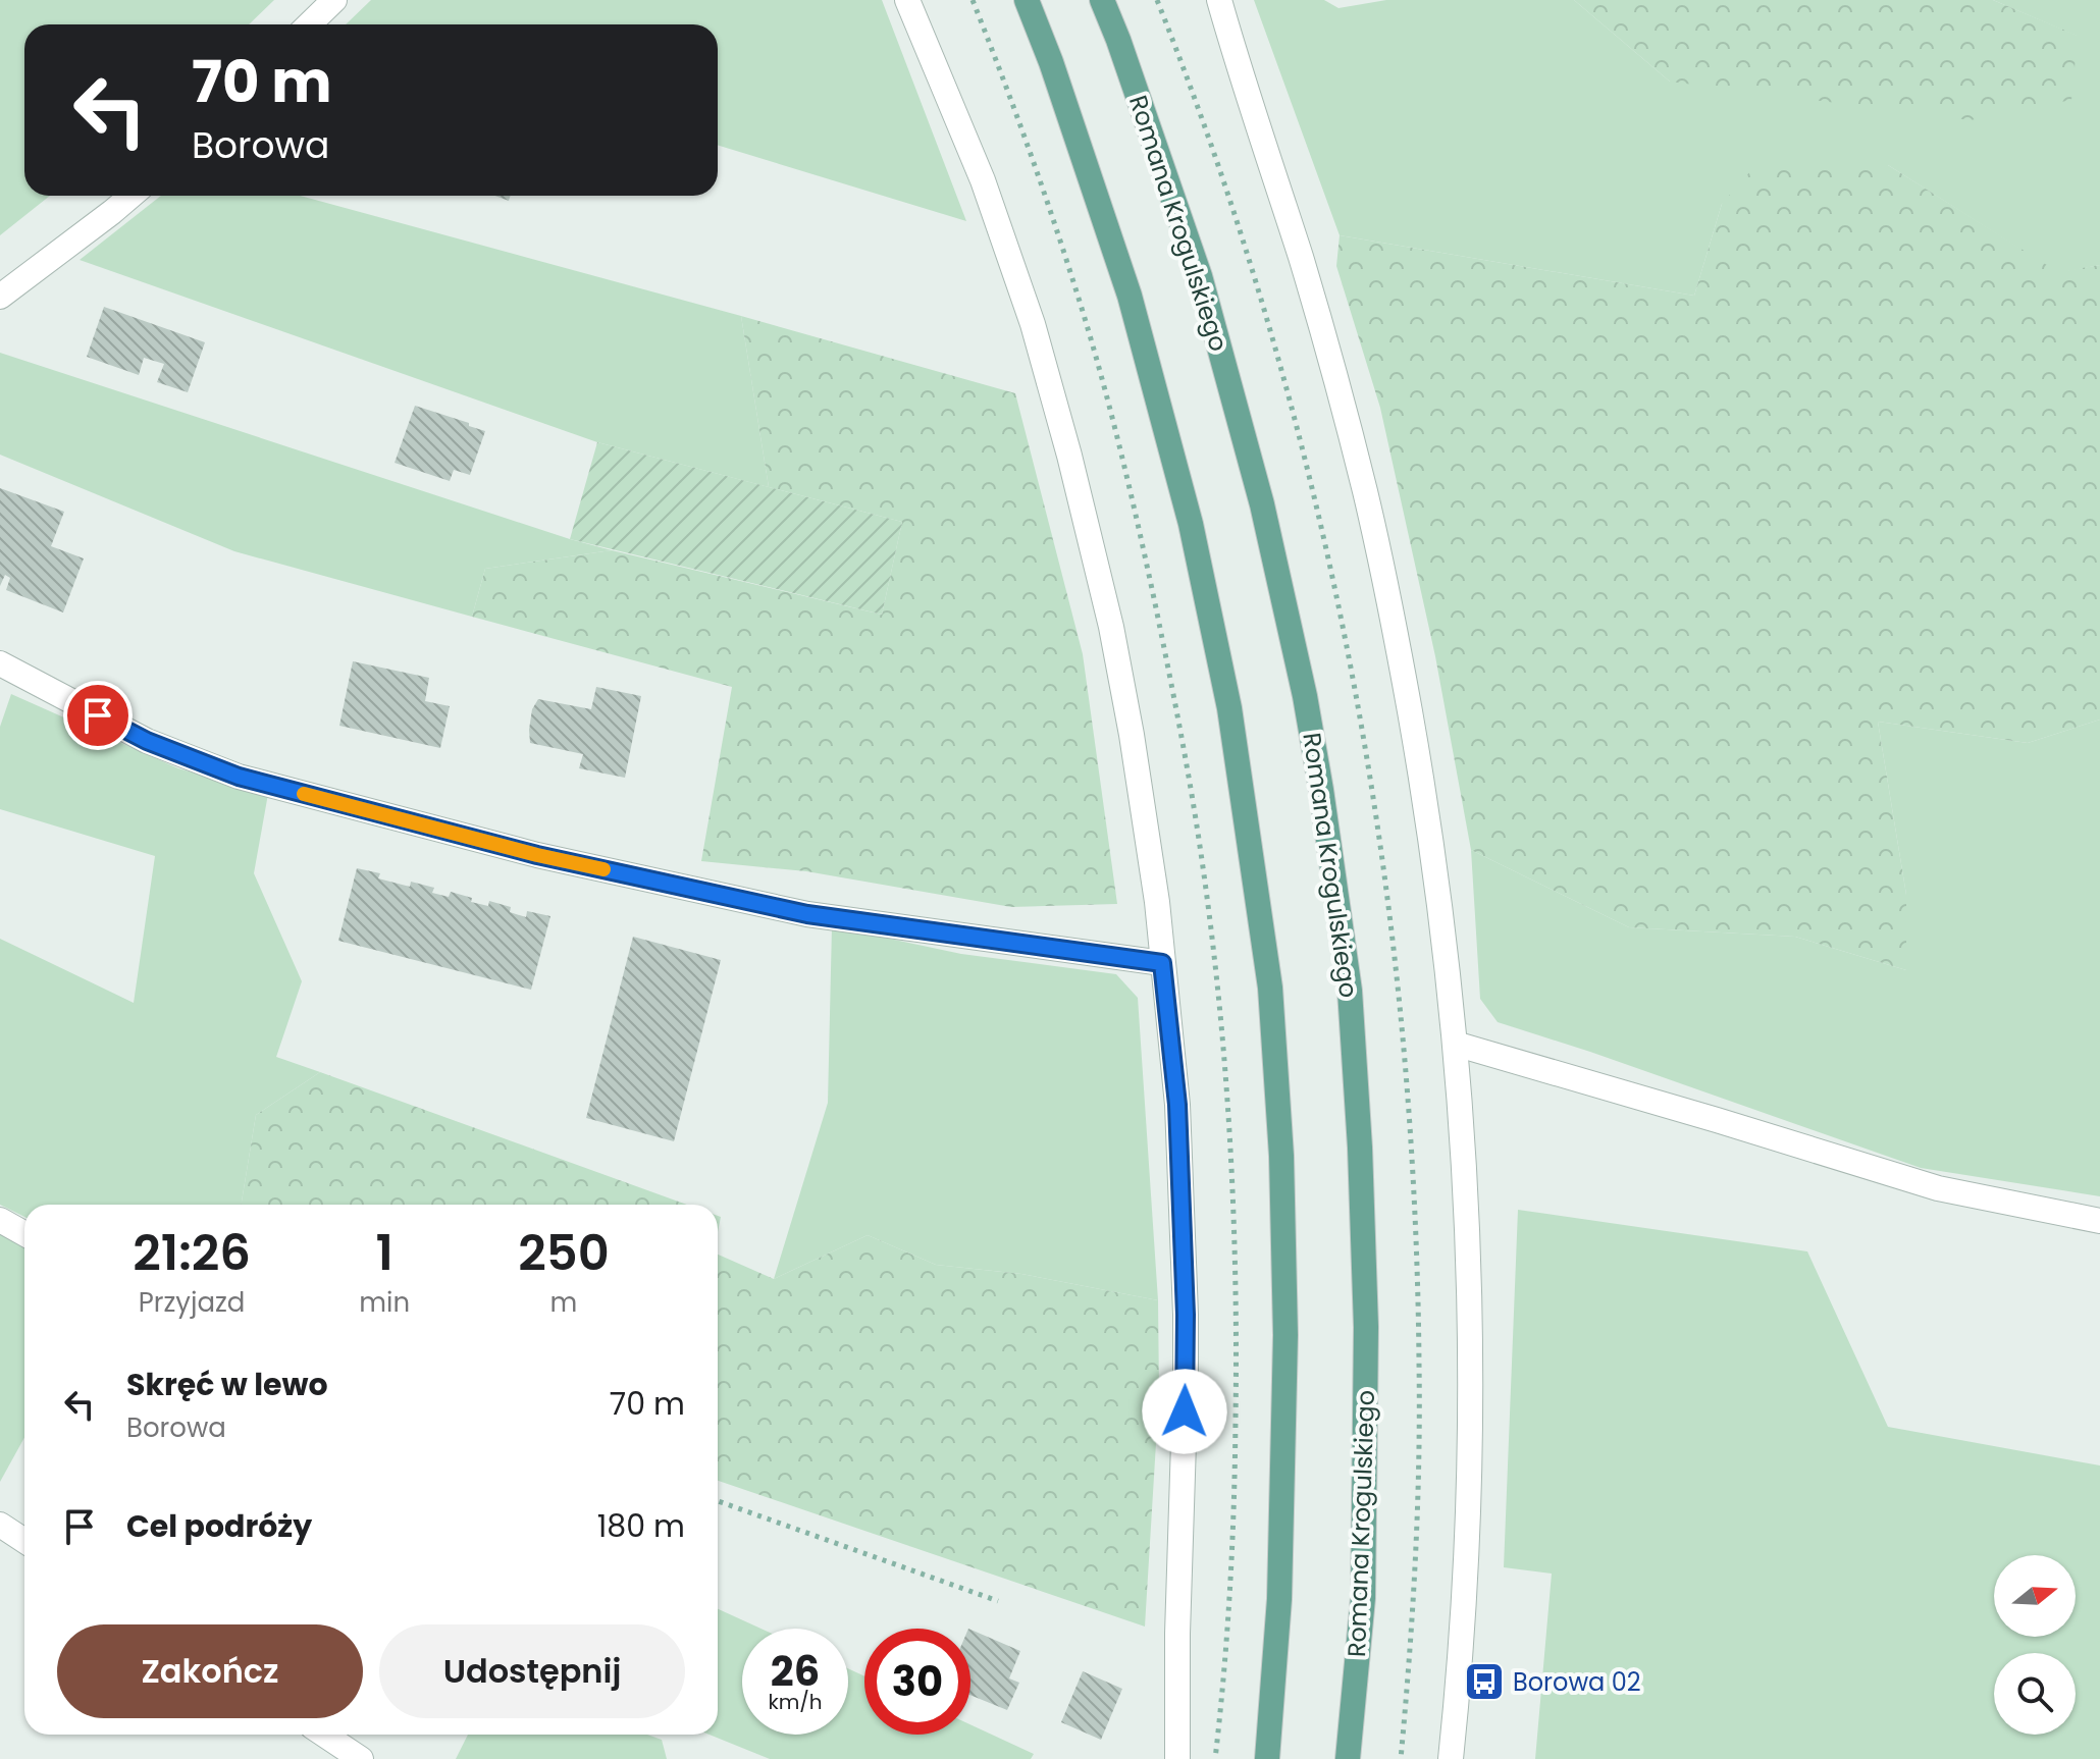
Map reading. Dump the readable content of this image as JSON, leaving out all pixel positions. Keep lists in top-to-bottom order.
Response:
{
  "streets": {
    "main road": ["Romana Krogulskiego"]
  },
  "places": {
    "bus stop": ["Borowa 02"]
  },
  "north": "right",
  "page": {
    "turn": ["70 m", "Borowa"],
    "eta": [
      "21:26",
      "Przyjazd",
      "1",
      "min",
      "250",
      "m"
    ],
    "list": [
      {
        "name": "Skręć w lewo",
        "note": "Borowa",
        "value": "70 m"
      },
      {
        "name": "Cel podróży",
        "value": "180 m"
      }
    ],
    "buttons": ["Zakończ", "Udostępnij"],
    "speed": "26 km/h",
    "limit": "30"
  }
}
